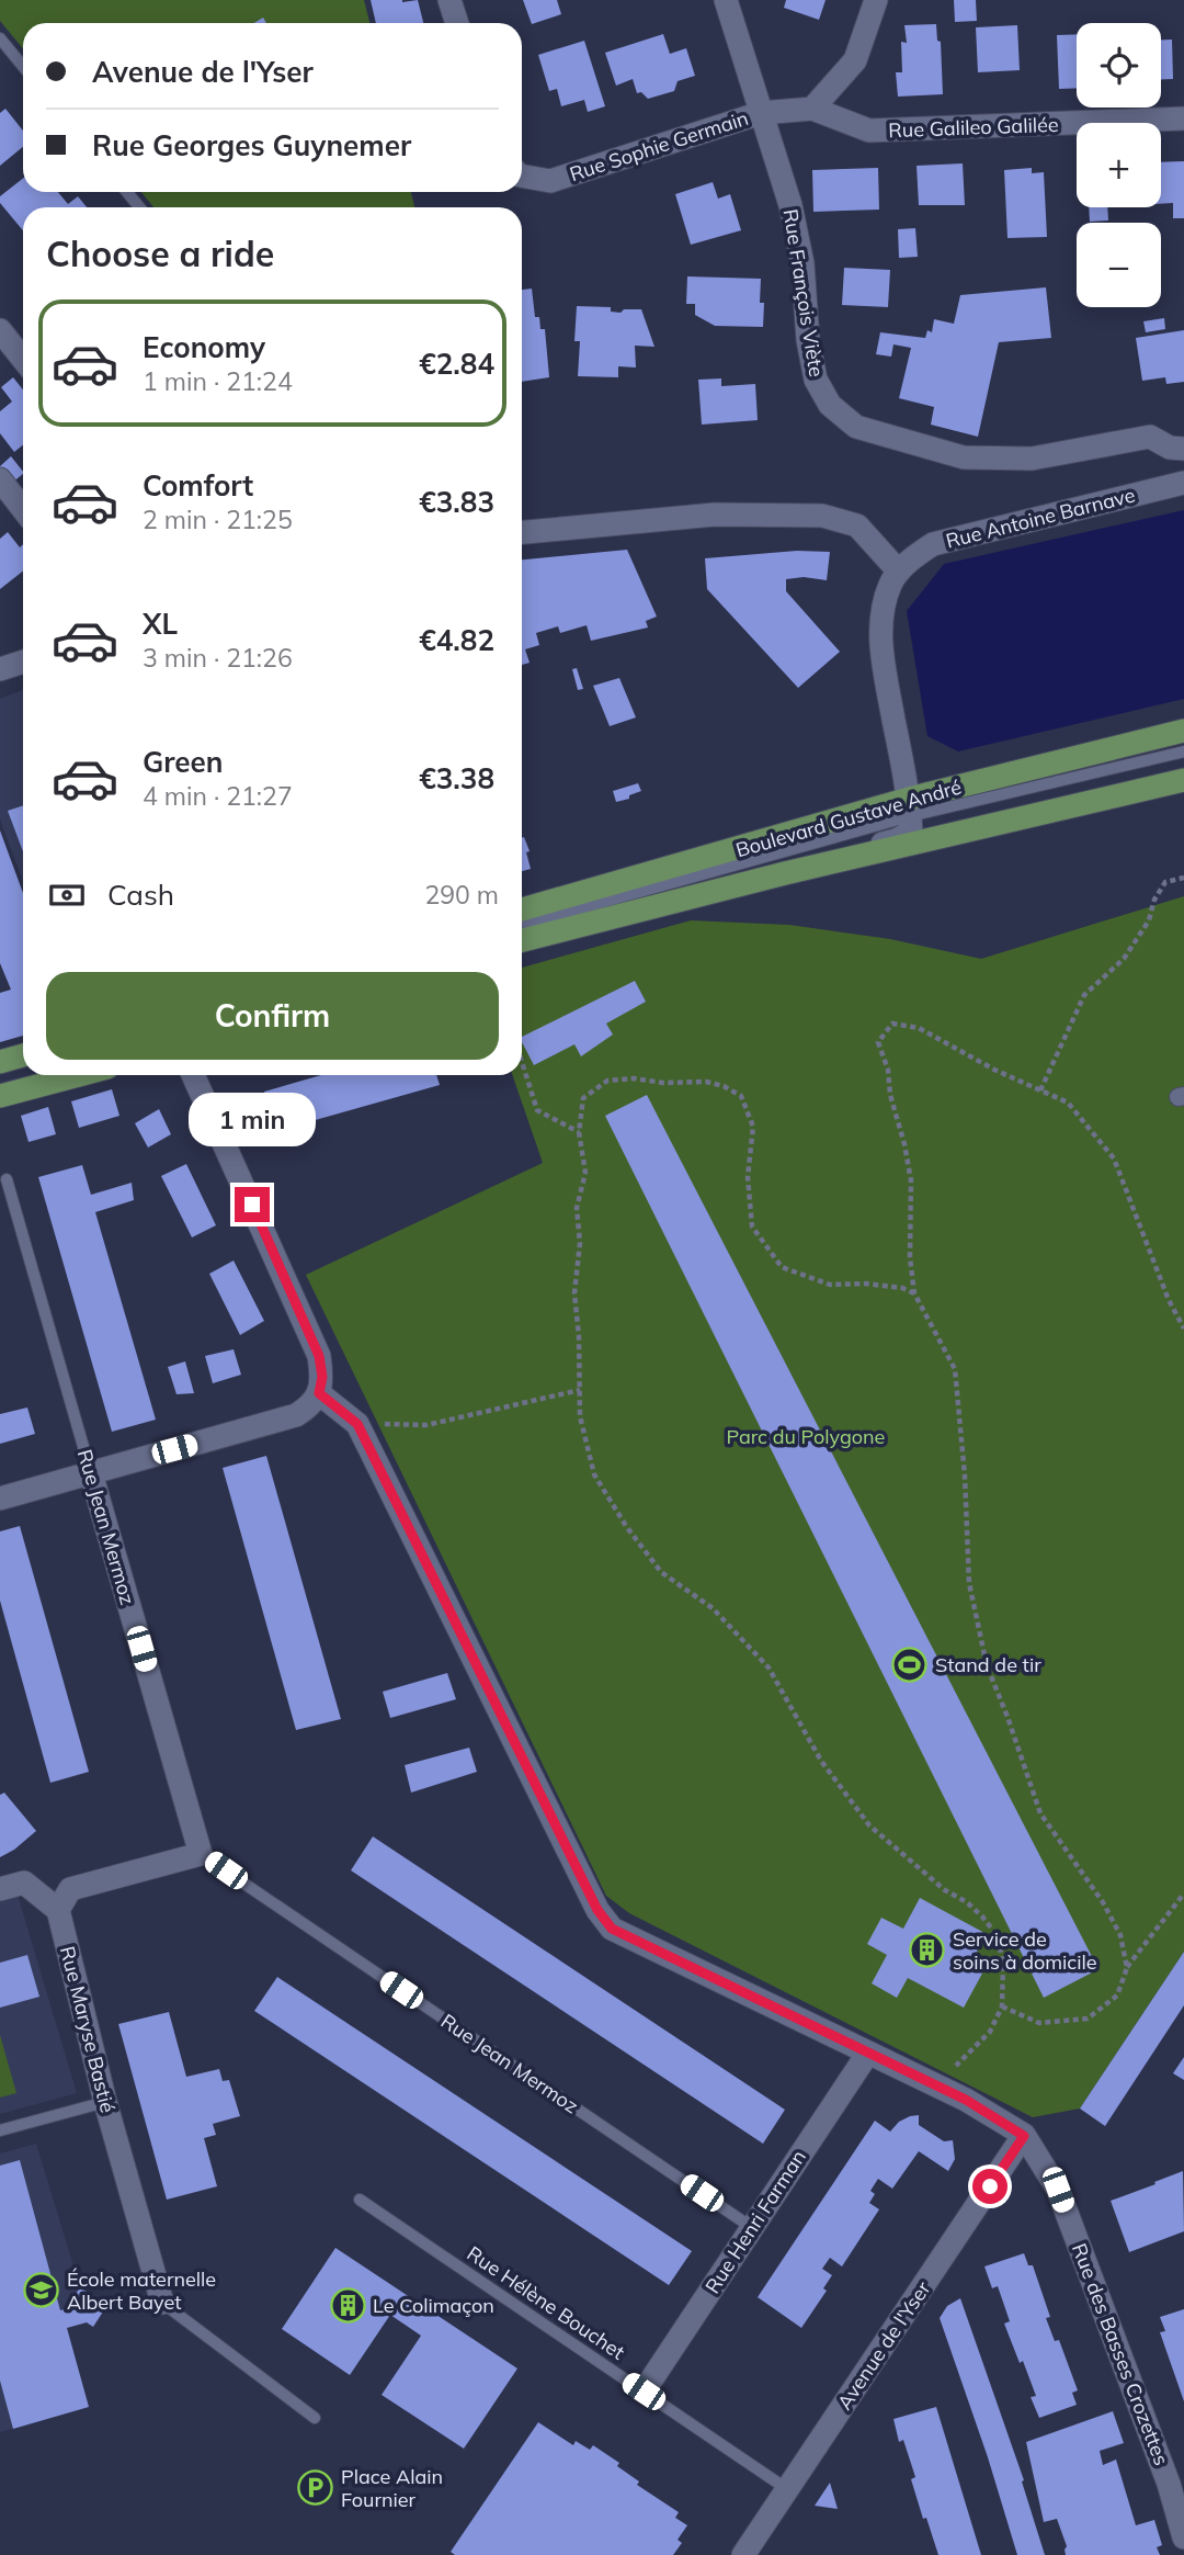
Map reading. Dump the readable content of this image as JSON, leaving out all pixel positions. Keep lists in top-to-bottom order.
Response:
{
  "streets": {
    "main road": ["Boulevard Gustave André"],
    "street": [
      "Rue Galileo Galilée",
      "Rue Sophie Germain",
      "Rue François Viète",
      "Rue Antoine Barnave",
      "Rue Jean Mermoz",
      "Rue Maryse Bastié",
      "Rue Henri Farman",
      "Avenue de l'Yser",
      "Rue des Basses Crozettes"
    ],
    "lane": ["Rue Hélène Bouchet"]
  },
  "crossings": [
    ["Rue Galileo Galilée", "Rue Sophie Germain"],
    ["Rue Sophie Germain", "Rue François Viète"],
    ["Rue Jean Mermoz", "Rue Henri Farman"],
    ["Rue Henri Farman", "Rue Hélène Bouchet"],
    ["Rue Hélène Bouchet", "Avenue de l'Yser"],
    ["Avenue de l'Yser", "Rue des Basses Crozettes"]
  ],
  "parks": ["Parc du Polygone"],
  "places": {
    "sports": ["Stand de tir"],
    "building": ["Service de soins à domicile", "Le Colimaçon"],
    "school or university": ["École maternelle Albert Bayet"],
    "parking": ["Place Alain Fournier"]
  },
  "page": {
    "map_buttons": ["+", "−"],
    "banner": ["Avenue de l'Yser", "Rue Georges Guynemer"],
    "heading": "Choose a ride",
    "list": [
      {
        "name": "Economy",
        "note": "1 min · 21:24",
        "value": "€2.84"
      },
      {
        "name": "Comfort",
        "note": "2 min · 21:25",
        "value": "€3.83"
      },
      {
        "name": "XL",
        "note": "3 min · 21:26",
        "value": "€4.82"
      },
      {
        "name": "Green",
        "note": "4 min · 21:27",
        "value": "€3.38"
      }
    ],
    "pay": ["Cash", "290 m"],
    "buttons": "Confirm",
    "bubble": "1 min"
  }
}
